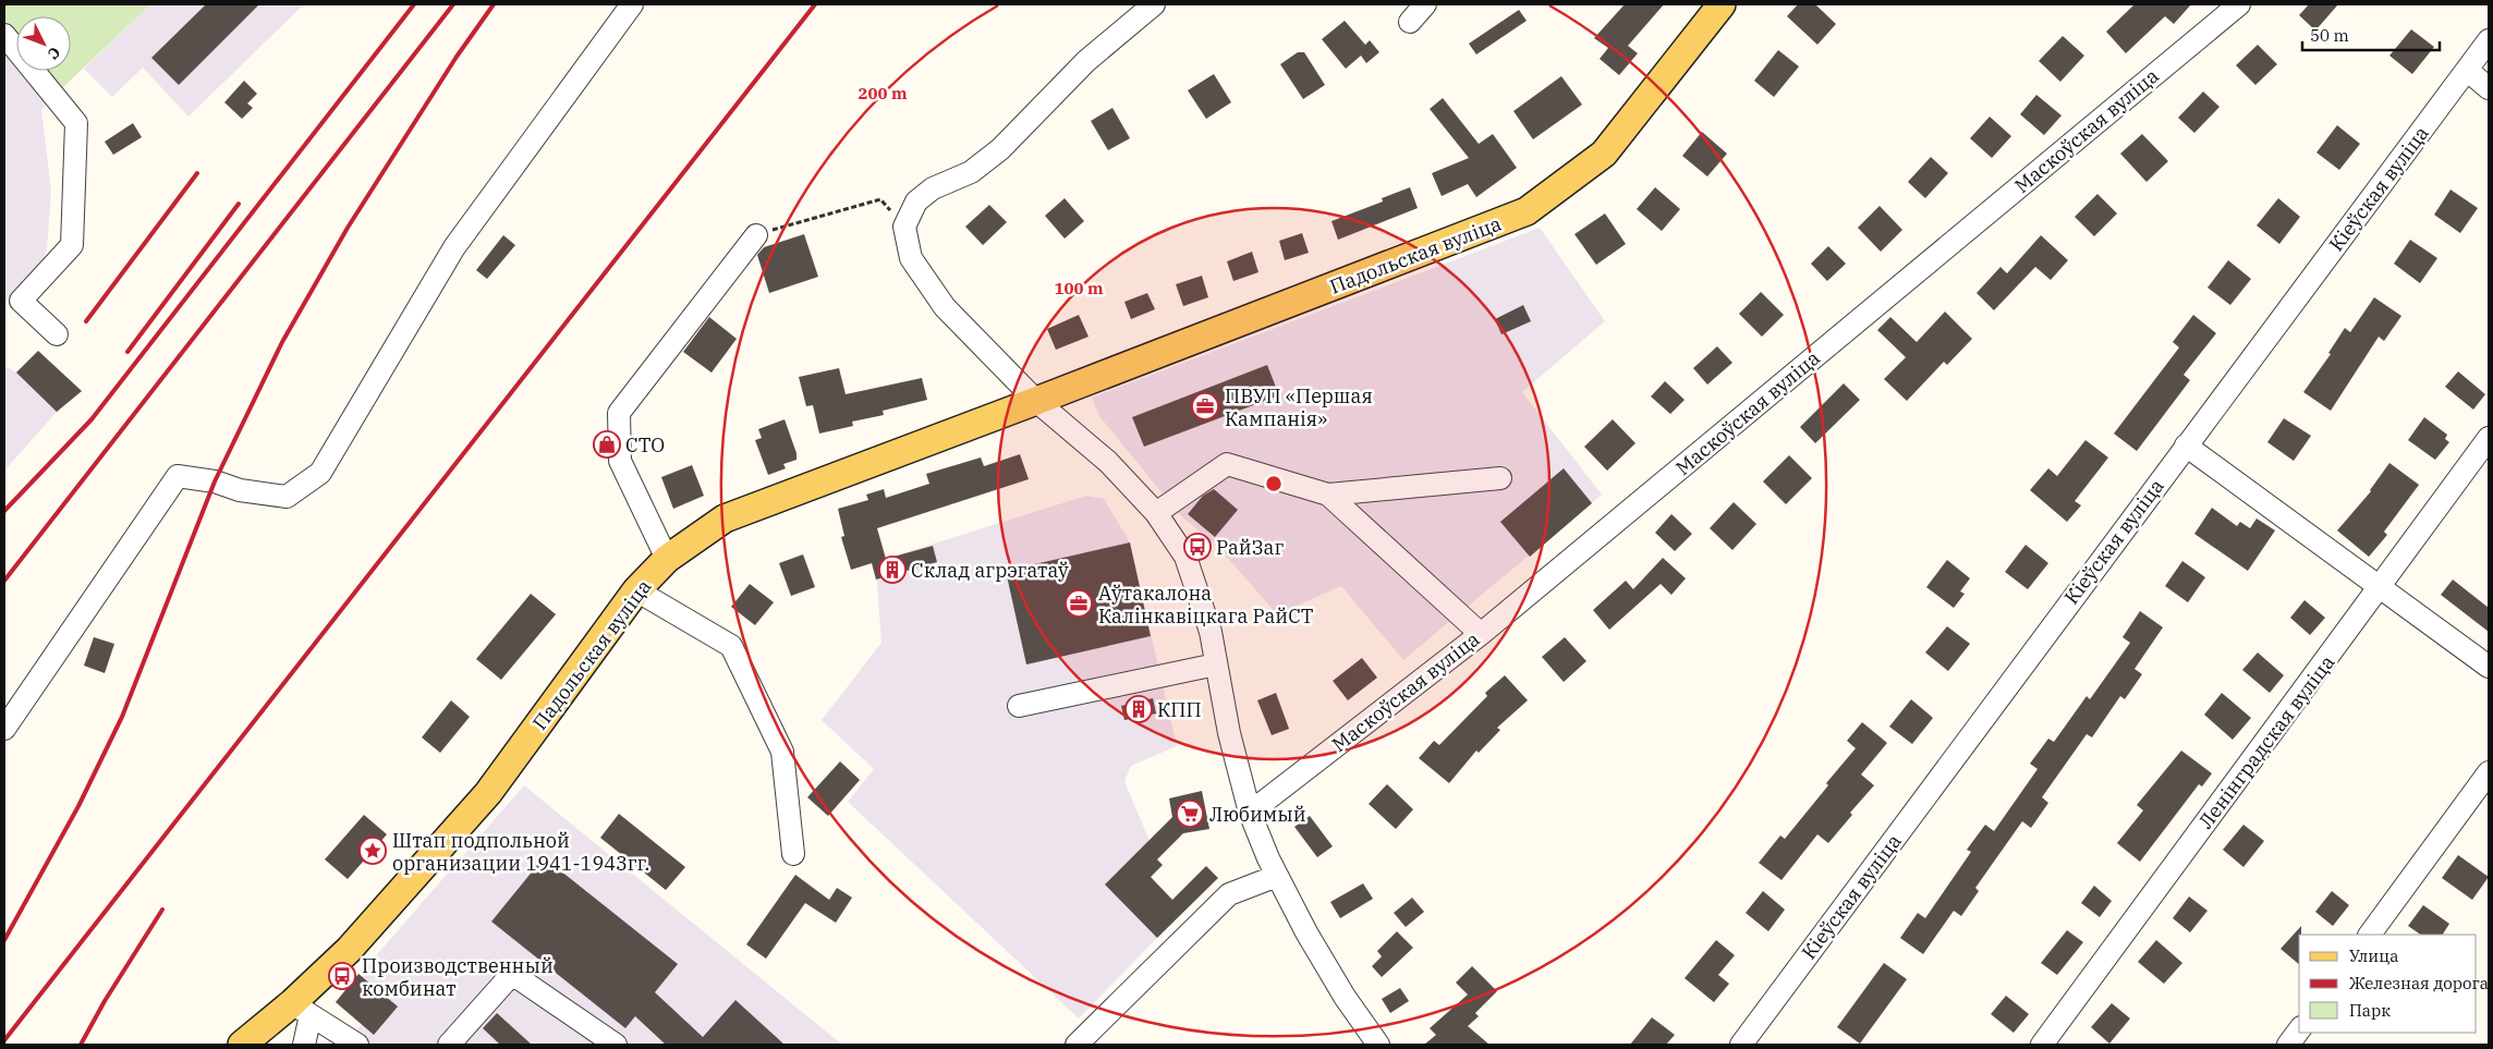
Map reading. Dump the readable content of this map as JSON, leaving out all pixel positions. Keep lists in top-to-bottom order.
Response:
{
  "streets": {
    "main road": ["Падольская вуліца"],
    "street": ["Маскоўская вуліца", "Кіеўская вуліца", "Ленінградская вуліца"]
  },
  "places": {
    "office": ["ПВУП «Першая Кампанія»", "Аўтакалона Калінкавіцкага РайСТ"],
    "shop": ["СТО"],
    "bus stop": ["РайЗаг", "Производственный комбинат"],
    "building": ["Склад агрэгатаў", "КПП"],
    "supermarket": ["Любимый"],
    "place": ["Штап подпольной организации 1941-1943гг."]
  },
  "legend": ["Улица", "Железная дорога", "Парк"],
  "scale_bar": "50 m",
  "north": "bottom right",
  "rings": ["200 m", "100 m"]
}
